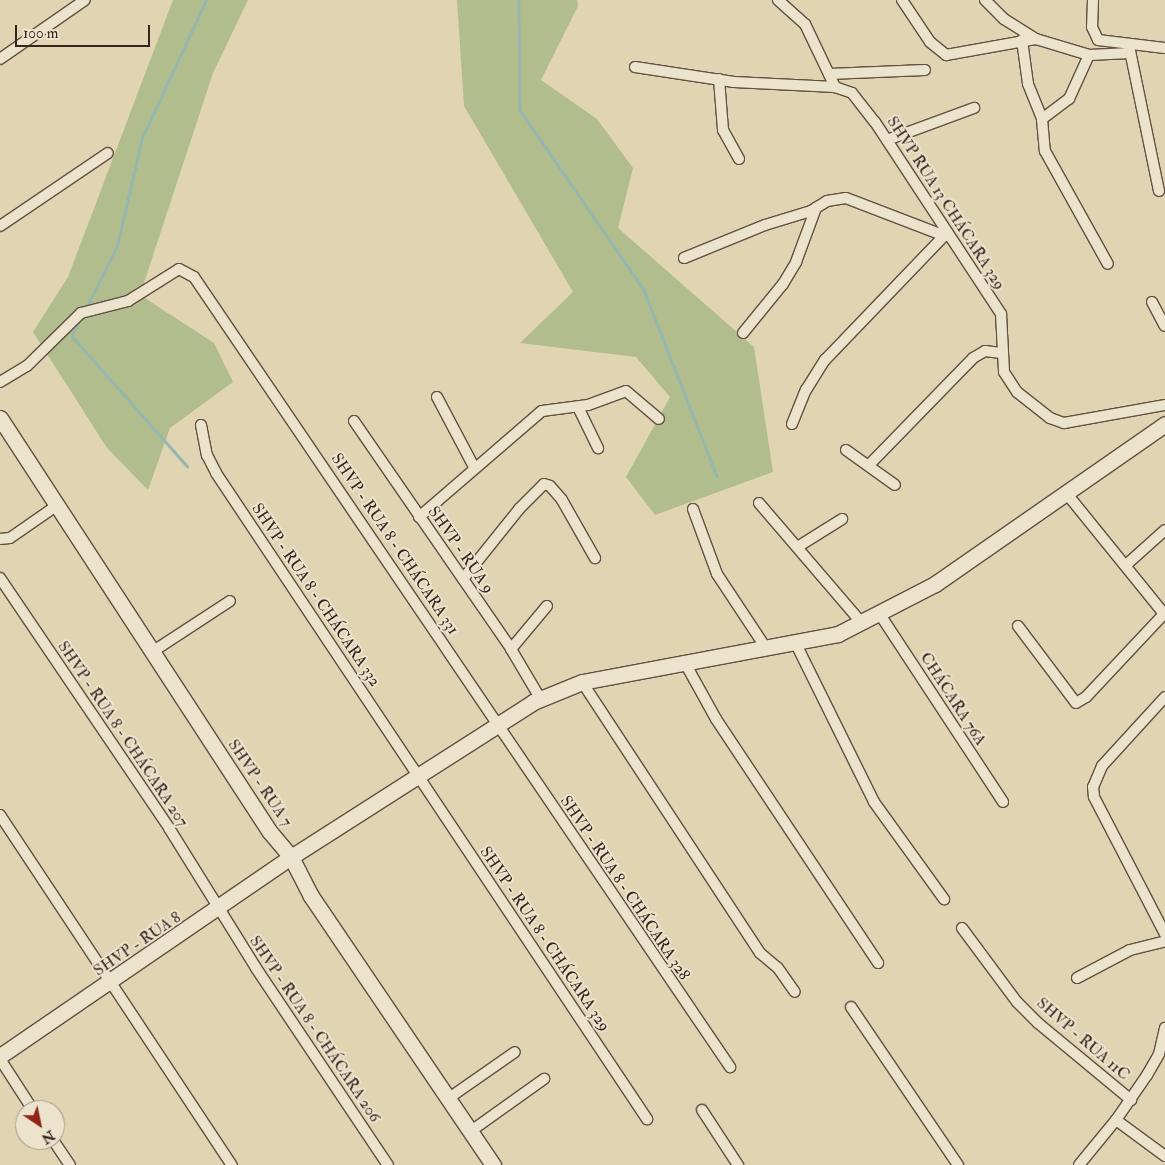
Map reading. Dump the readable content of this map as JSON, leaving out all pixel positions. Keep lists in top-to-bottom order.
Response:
{
  "streets": {
    "street": [
      "SHVP RUA 13 CHÁCARA 329",
      "SHVP - RUA 8 - CHÁCARA 331",
      "SHVP - RUA 9",
      "SHVP - RUA 8 - CHÁCARA 332",
      "CHÁCARA 76A",
      "SHVP - RUA 8 - CHÁCARA 207",
      "SHVP - RUA 7",
      "SHVP - RUA 8 - CHÁCARA 328",
      "SHVP - RUA 8 - CHÁCARA 329",
      "SHVP - RUA 8",
      "SHVP - RUA 8 - CHÁCARA 206",
      "SHVP - RUA 11C"
    ]
  },
  "crossings": [
    ["SHVP - RUA 8 - CHÁCARA 331", "SHVP - RUA 8 - CHÁCARA 328"],
    ["SHVP - RUA 8 - CHÁCARA 331", "SHVP - RUA 8"],
    ["SHVP - RUA 9", "SHVP - RUA 8"],
    ["SHVP - RUA 8 - CHÁCARA 332", "SHVP - RUA 8 - CHÁCARA 329"],
    ["SHVP - RUA 8 - CHÁCARA 332", "SHVP - RUA 8"],
    ["CHÁCARA 76A", "SHVP - RUA 8"],
    ["SHVP - RUA 8 - CHÁCARA 207", "SHVP - RUA 8"],
    ["SHVP - RUA 8 - CHÁCARA 207", "SHVP - RUA 8 - CHÁCARA 206"],
    ["SHVP - RUA 7", "SHVP - RUA 8"],
    ["SHVP - RUA 8 - CHÁCARA 328", "SHVP - RUA 8"],
    ["SHVP - RUA 8 - CHÁCARA 329", "SHVP - RUA 8"],
    ["SHVP - RUA 8", "SHVP - RUA 8 - CHÁCARA 206"]
  ],
  "scale_bar": "100 m",
  "north": "bottom right"
}
